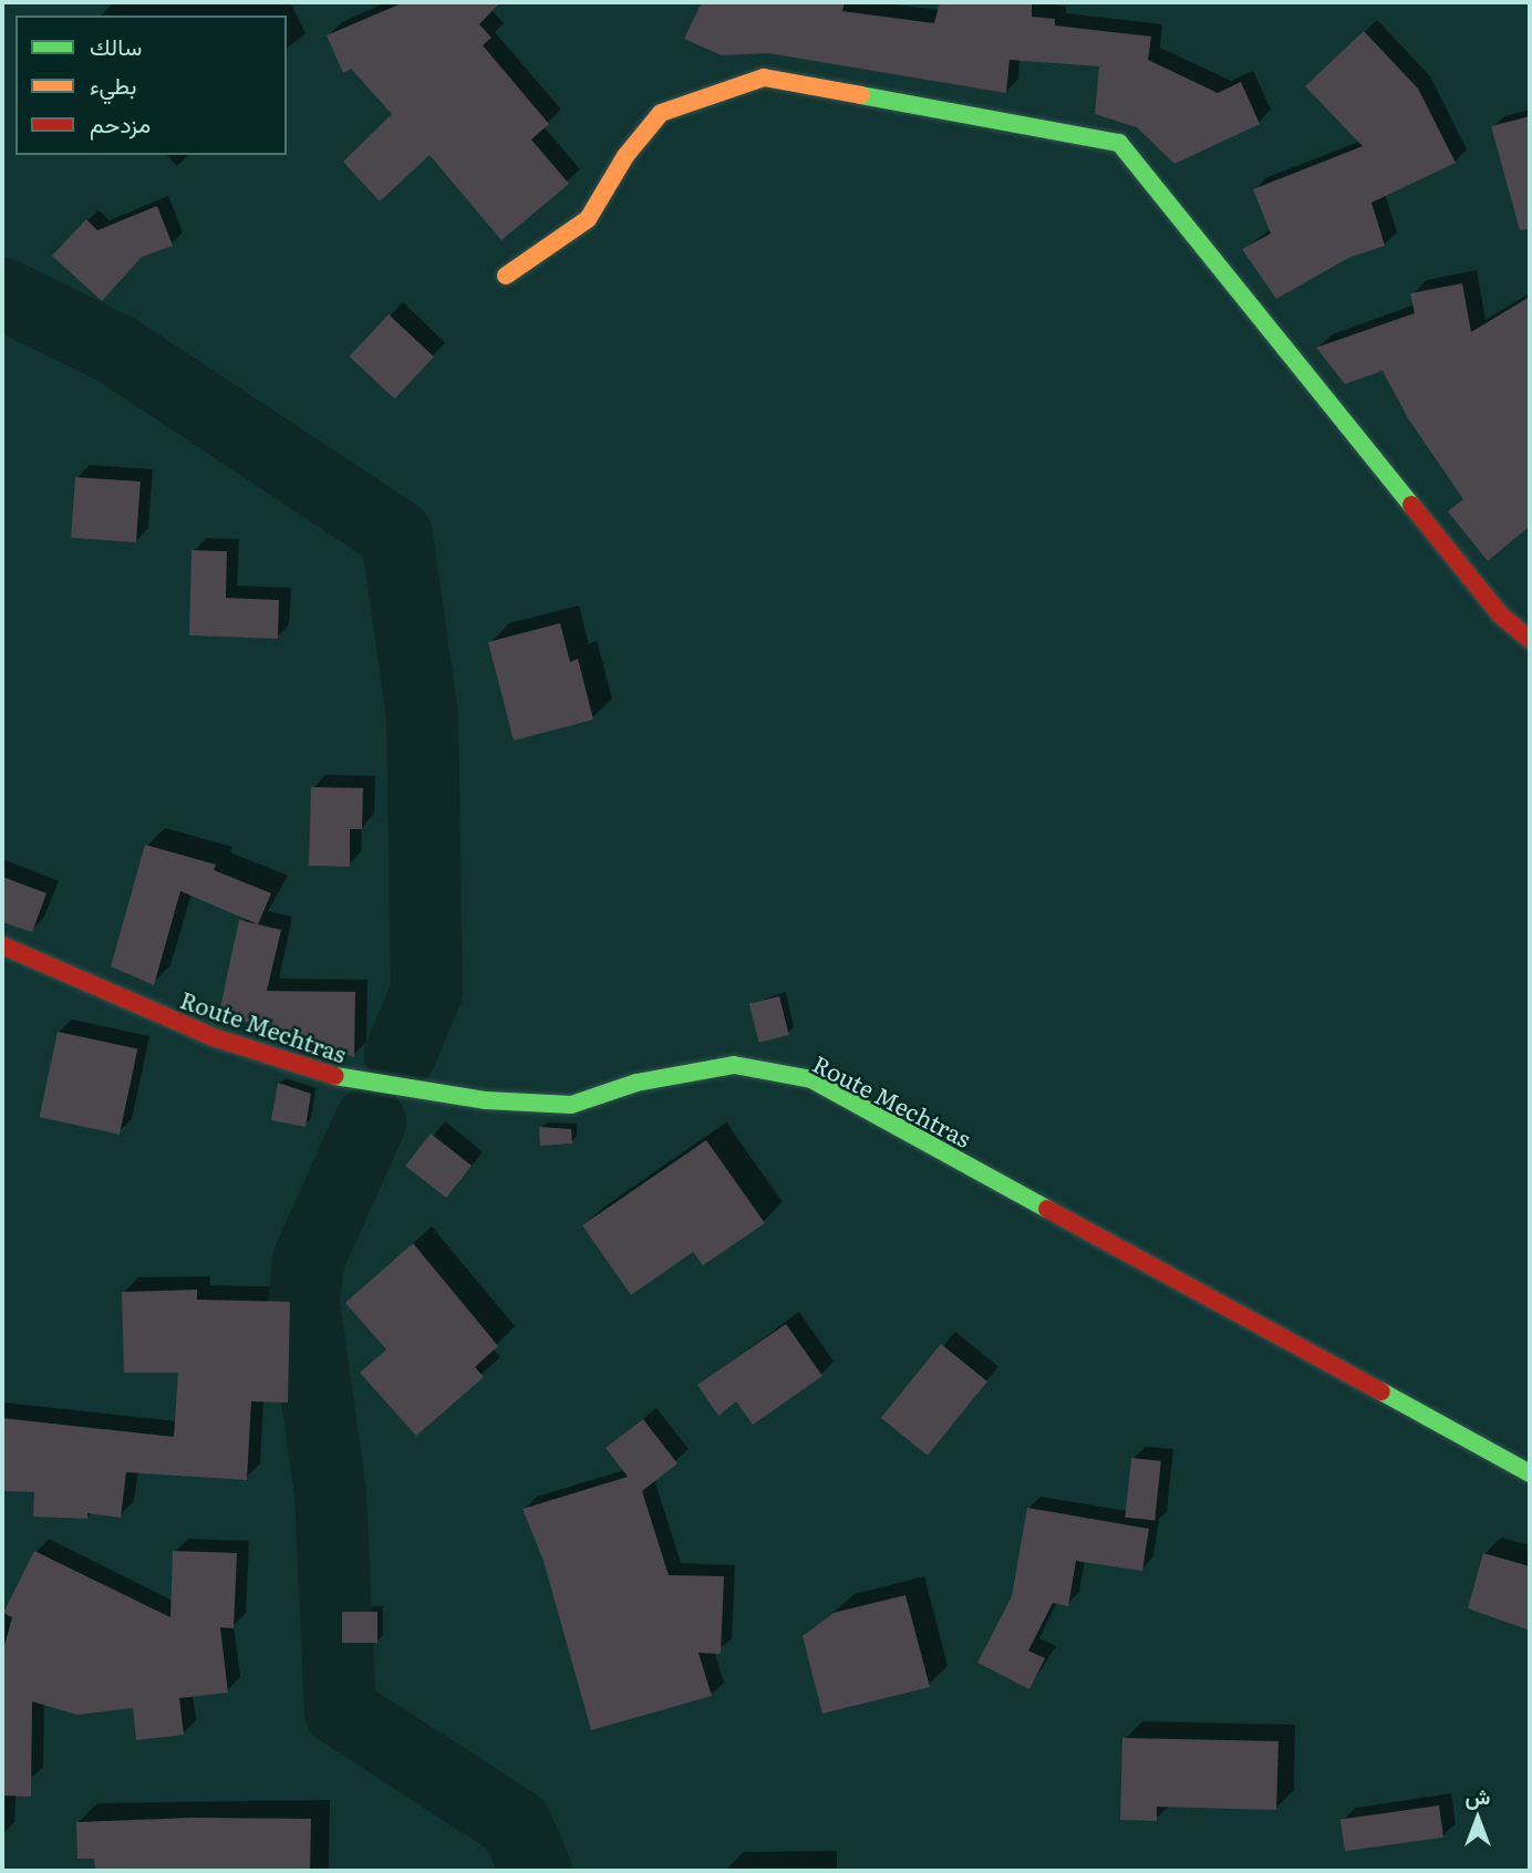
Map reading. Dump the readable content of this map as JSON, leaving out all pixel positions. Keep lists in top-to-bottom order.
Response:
{
  "streets": {
    "street": ["Route Mechtras"]
  },
  "legend": ["سالك", "بطيء", "مزدحم"],
  "north": "top"
}
